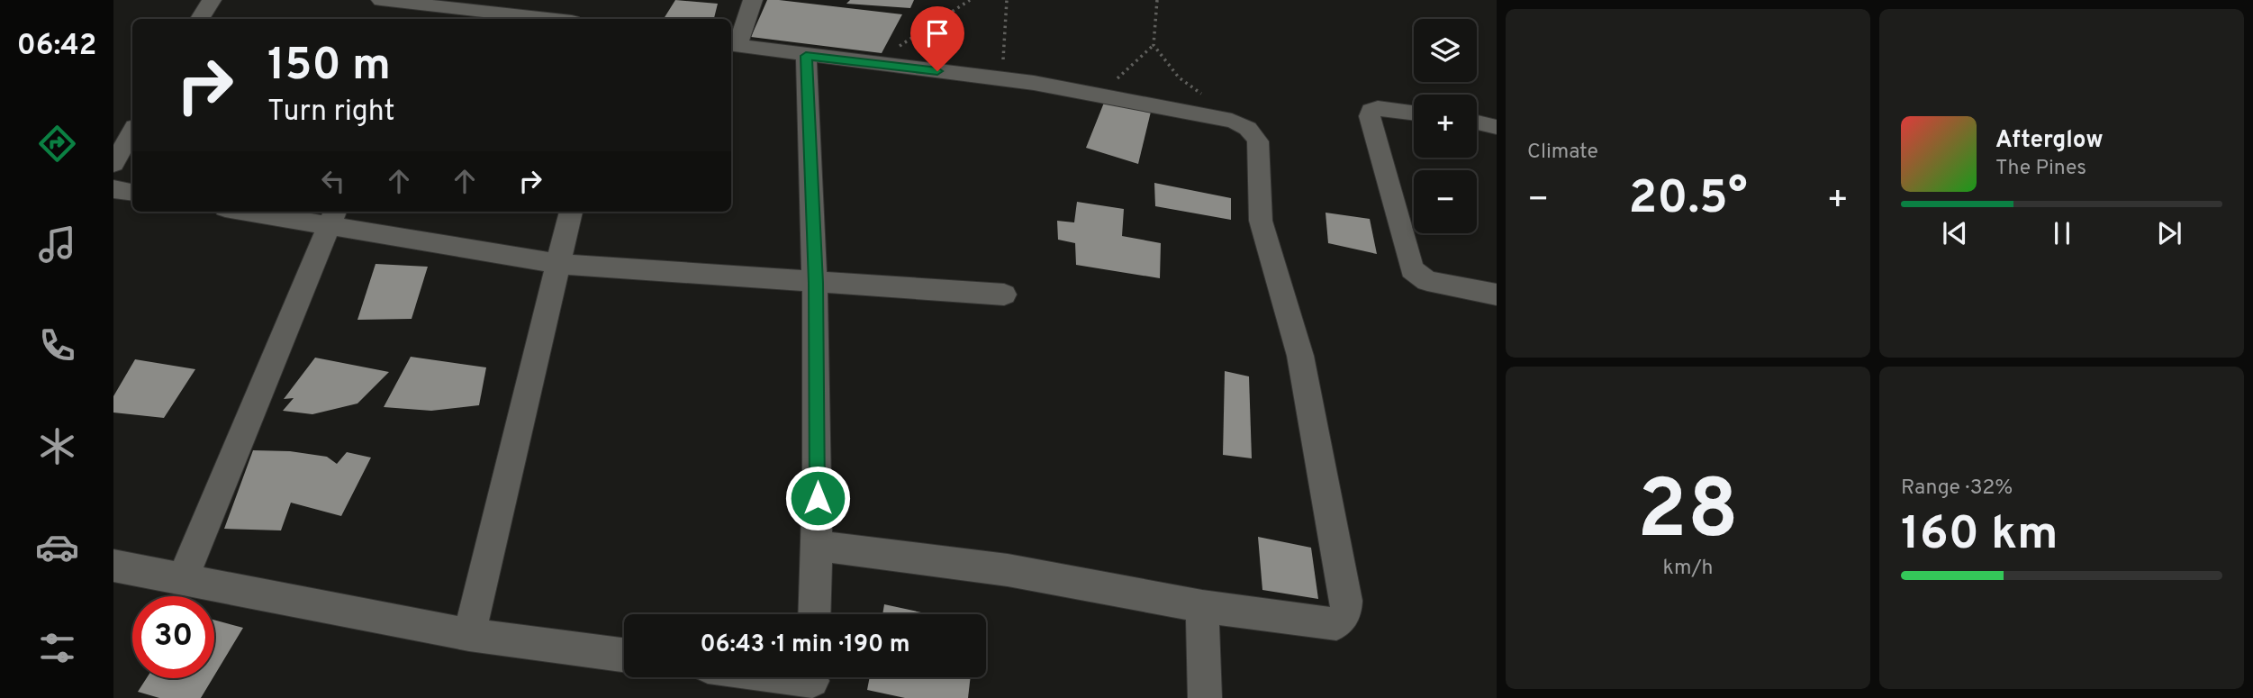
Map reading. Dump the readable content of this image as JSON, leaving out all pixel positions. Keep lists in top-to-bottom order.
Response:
{
  "page": {
    "tabs": "06:42",
    "tile": [
      "Climate",
      ["28", "km/h"],
      ["Range · 32%", "160 km"]
    ],
    "map_buttons": ["+", "−"],
    "turn": ["150 m", "Turn right"],
    "song": ["Afterglow", "The Pines"],
    "heat": ["−", "20.5°", "+"],
    "limit": "30",
    "trip": "06:43 · 1 min · 190 m"
  }
}
